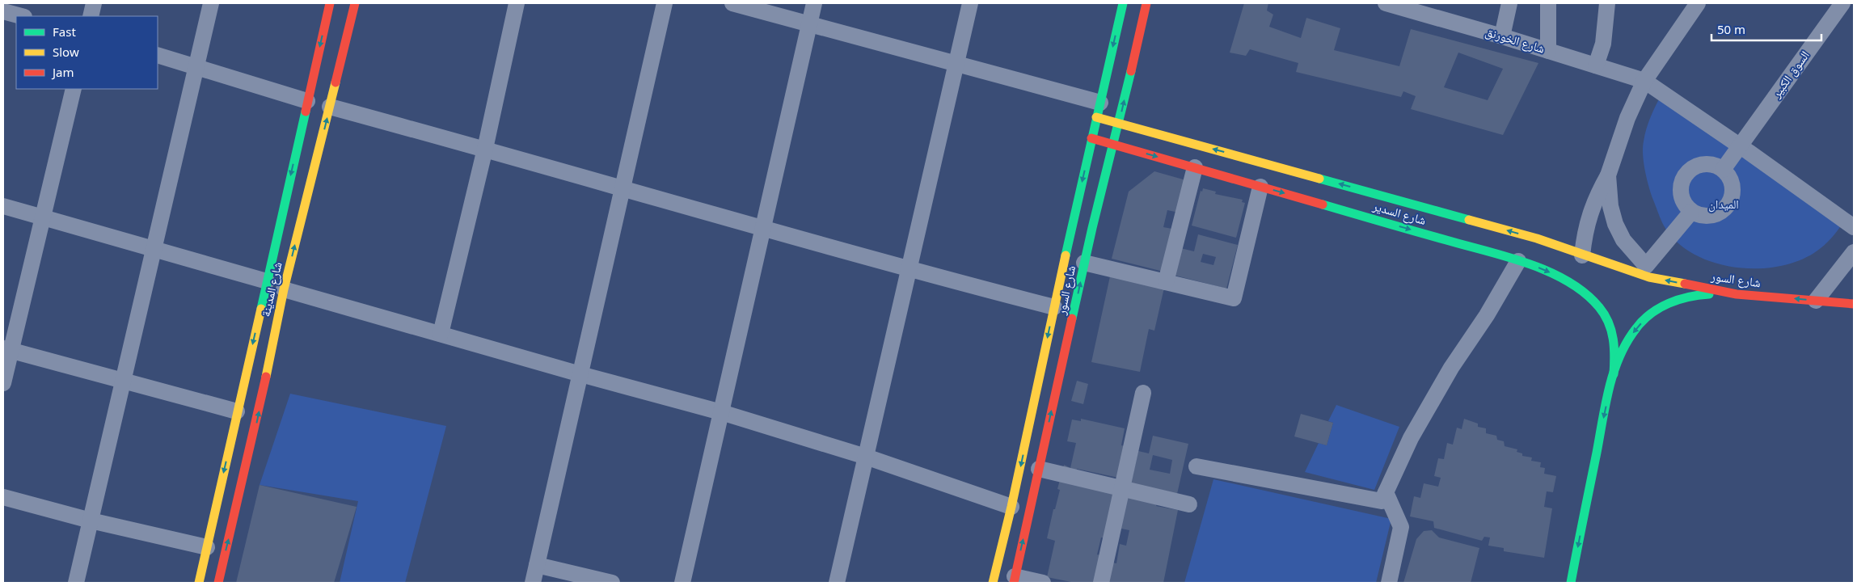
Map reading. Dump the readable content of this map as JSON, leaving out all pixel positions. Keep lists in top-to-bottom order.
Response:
{
  "streets": {
    "main road": ["شارع السدير", "شارع السور", "شارع المدينة"],
    "street": ["شارع الخورنق", "السوق الكبير"]
  },
  "crossings": [
    ["شارع الخورنق", "السوق الكبير"],
    ["شارع السدير", "شارع السور"]
  ],
  "parks": ["الميدان"],
  "legend": ["Fast", "Slow", "Jam"],
  "scale_bar": "50 m"
}
